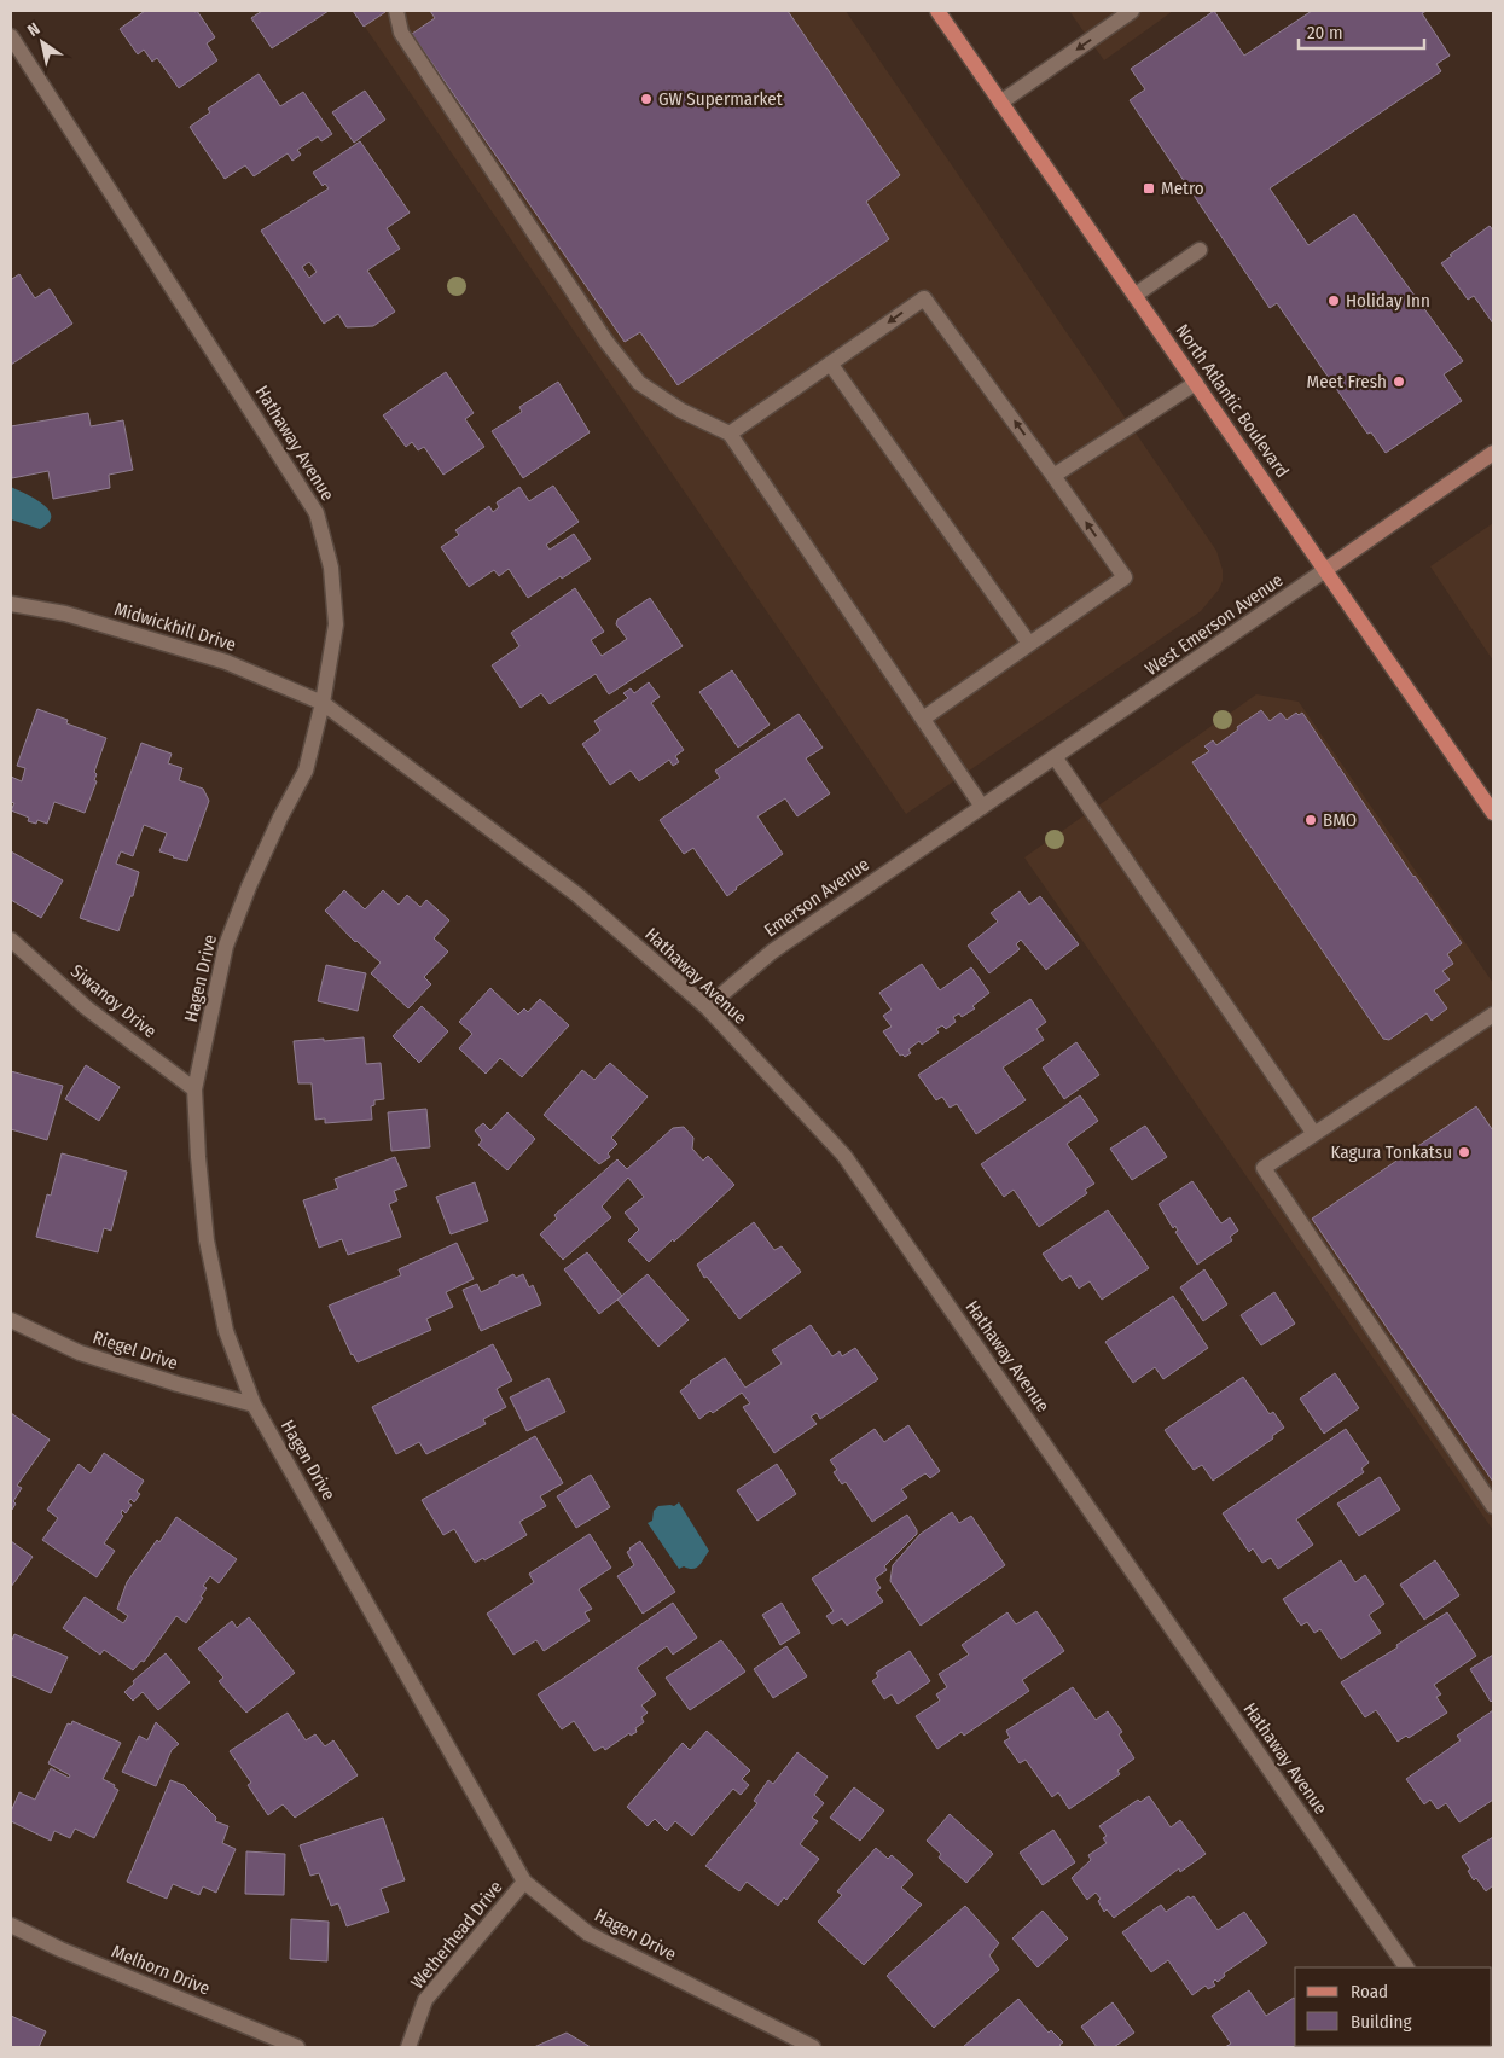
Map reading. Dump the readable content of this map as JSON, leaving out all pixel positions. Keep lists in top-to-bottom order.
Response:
{
  "streets": {
    "main road": ["North Atlantic Boulevard"],
    "street": [
      "Hathaway Avenue",
      "West Emerson Avenue",
      "Midwickhill Drive",
      "Emerson Avenue",
      "Hagen Drive",
      "Siwanoy Drive",
      "Riegel Drive",
      "Wetherhead Drive",
      "Melhorn Drive"
    ]
  },
  "crossings": [
    ["North Atlantic Boulevard", "West Emerson Avenue"],
    ["Hathaway Avenue", "Midwickhill Drive"],
    ["Hathaway Avenue", "Emerson Avenue"],
    ["Hathaway Avenue", "Hagen Drive"],
    ["West Emerson Avenue", "Emerson Avenue"],
    ["Midwickhill Drive", "Hagen Drive"],
    ["Hagen Drive", "Siwanoy Drive"],
    ["Hagen Drive", "Riegel Drive"],
    ["Hagen Drive", "Wetherhead Drive"]
  ],
  "places": {
    "other": [
      "GW Supermarket",
      "Holiday Inn",
      "Meet Fresh",
      "BMO",
      "Kagura Tonkatsu"
    ],
    "transit": ["Metro"]
  },
  "legend": ["Road", "Building"],
  "scale_bar": "20 m",
  "north": "top left"
}
